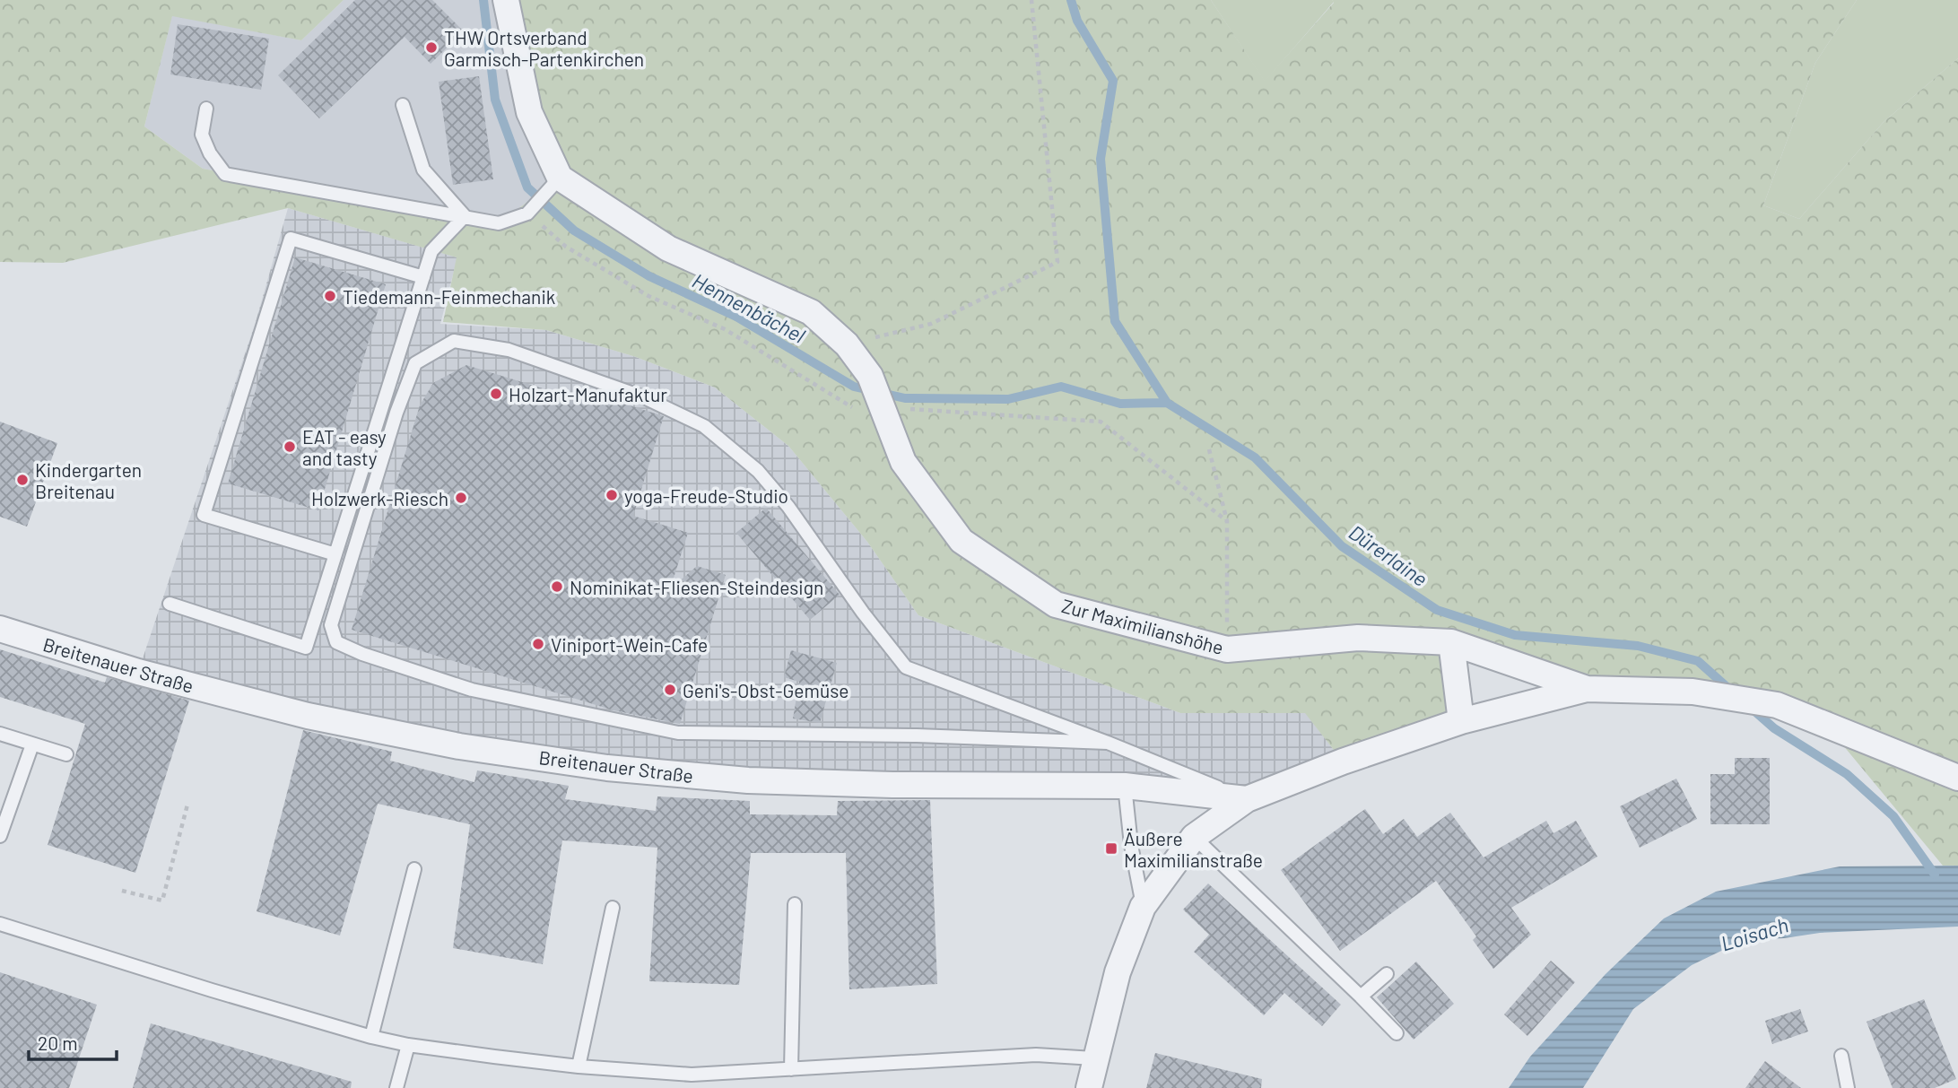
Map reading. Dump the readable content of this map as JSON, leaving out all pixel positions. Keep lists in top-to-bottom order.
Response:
{
  "streets": {
    "street": ["Zur Maximilianshöhe", "Breitenauer Straße"]
  },
  "water": ["Hennenbächel", "Dürerlaine", "Loisach"],
  "places": {
    "other": [
      "THW Ortsverband Garmisch-Partenkirchen",
      "Tiedemann-Feinmechanik",
      "Holzart-Manufaktur",
      "EAT - easy and tasty",
      "Kindergarten Breitenau",
      "yoga-Freude-Studio",
      "Holzwerk-Riesch",
      "Nominikat-Fliesen-Steindesign",
      "Viniport-Wein-Cafe",
      "Geni's-Obst-Gemüse"
    ],
    "transit": ["Äußere Maximilianstraße"]
  },
  "scale_bar": "20 m"
}
